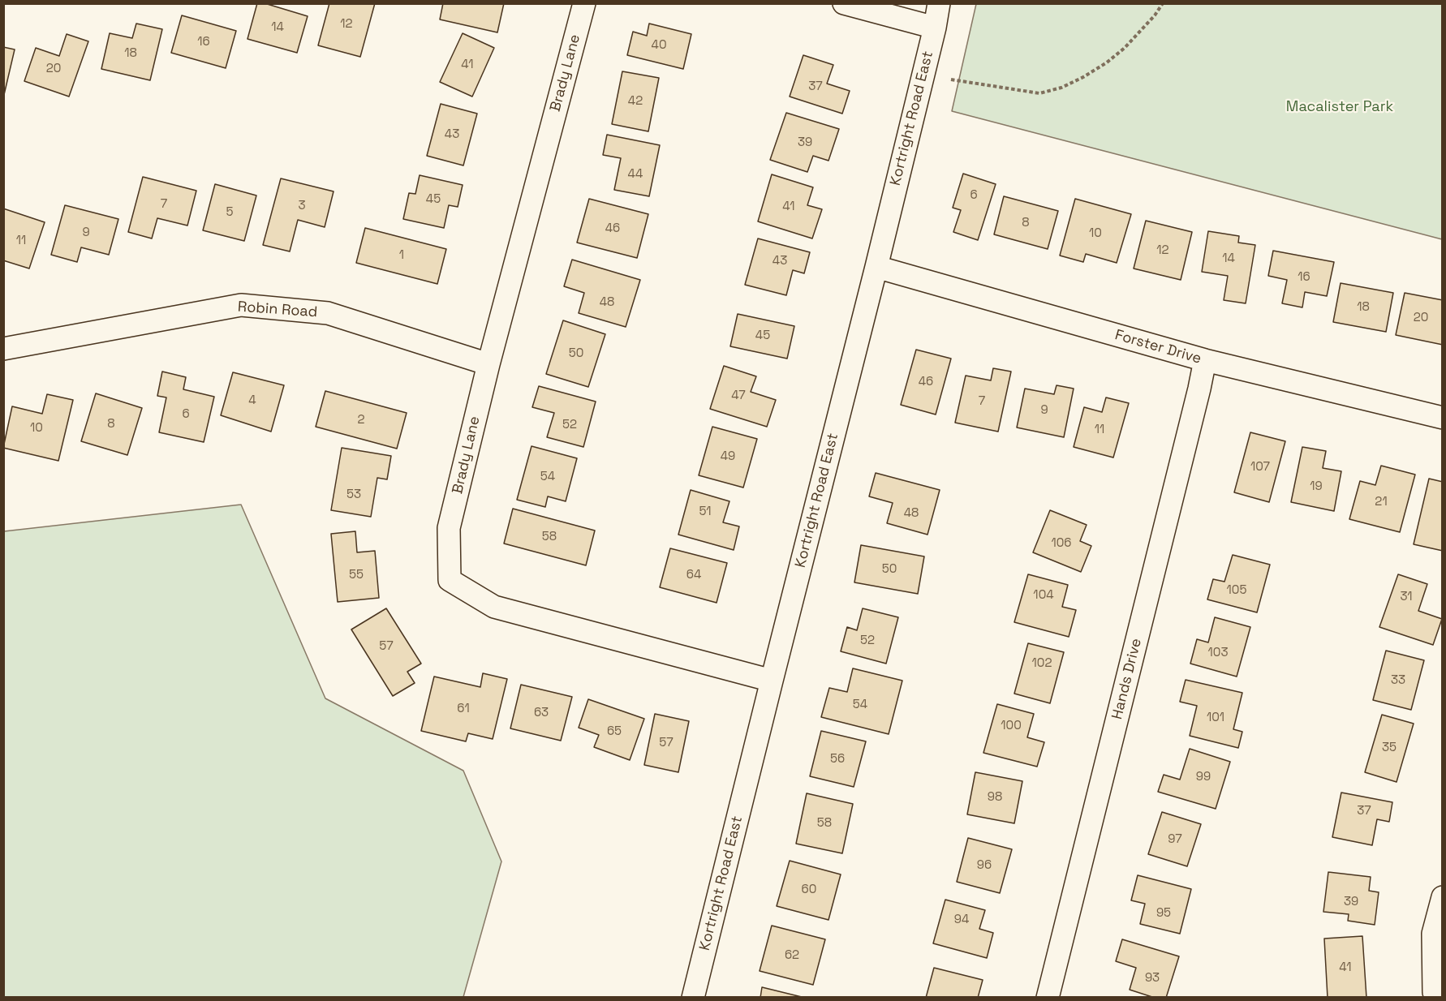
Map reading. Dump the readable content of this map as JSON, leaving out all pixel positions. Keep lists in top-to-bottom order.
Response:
{
  "streets": {
    "street": [
      "Brady Lane",
      "Kortright Road East",
      "Robin Road",
      "Forster Drive",
      "Hands Drive"
    ]
  },
  "crossings": [
    ["Brady Lane", "Kortright Road East"],
    ["Brady Lane", "Robin Road"],
    ["Kortright Road East", "Forster Drive"],
    ["Forster Drive", "Hands Drive"]
  ],
  "parks": ["Macalister Park"],
  "house_numbers": [
    "12",
    "14",
    "16",
    "40",
    "18",
    "41",
    "20",
    "37",
    "42",
    "43",
    "39",
    "44",
    "6",
    "45",
    "7",
    "3",
    "41",
    "5",
    "8",
    "46",
    "9",
    "10",
    "11",
    "12",
    "1",
    "14",
    "43",
    "16",
    "48",
    "18",
    "20",
    "45",
    "50",
    "46",
    "47",
    "4",
    "7",
    "9",
    "6",
    "2",
    "8",
    "52",
    "10",
    "11",
    "49",
    "107",
    "54",
    "19",
    "53",
    "21",
    "51",
    "48",
    "58",
    "106",
    "50",
    "55",
    "64",
    "105",
    "104",
    "31",
    "52",
    "57",
    "103",
    "102",
    "33",
    "54",
    "61",
    "63",
    "101",
    "100",
    "65",
    "57",
    "35",
    "56",
    "99",
    "98",
    "37",
    "58",
    "97",
    "96",
    "60",
    "39",
    "95",
    "94",
    "62",
    "41",
    "93"
  ]
}
